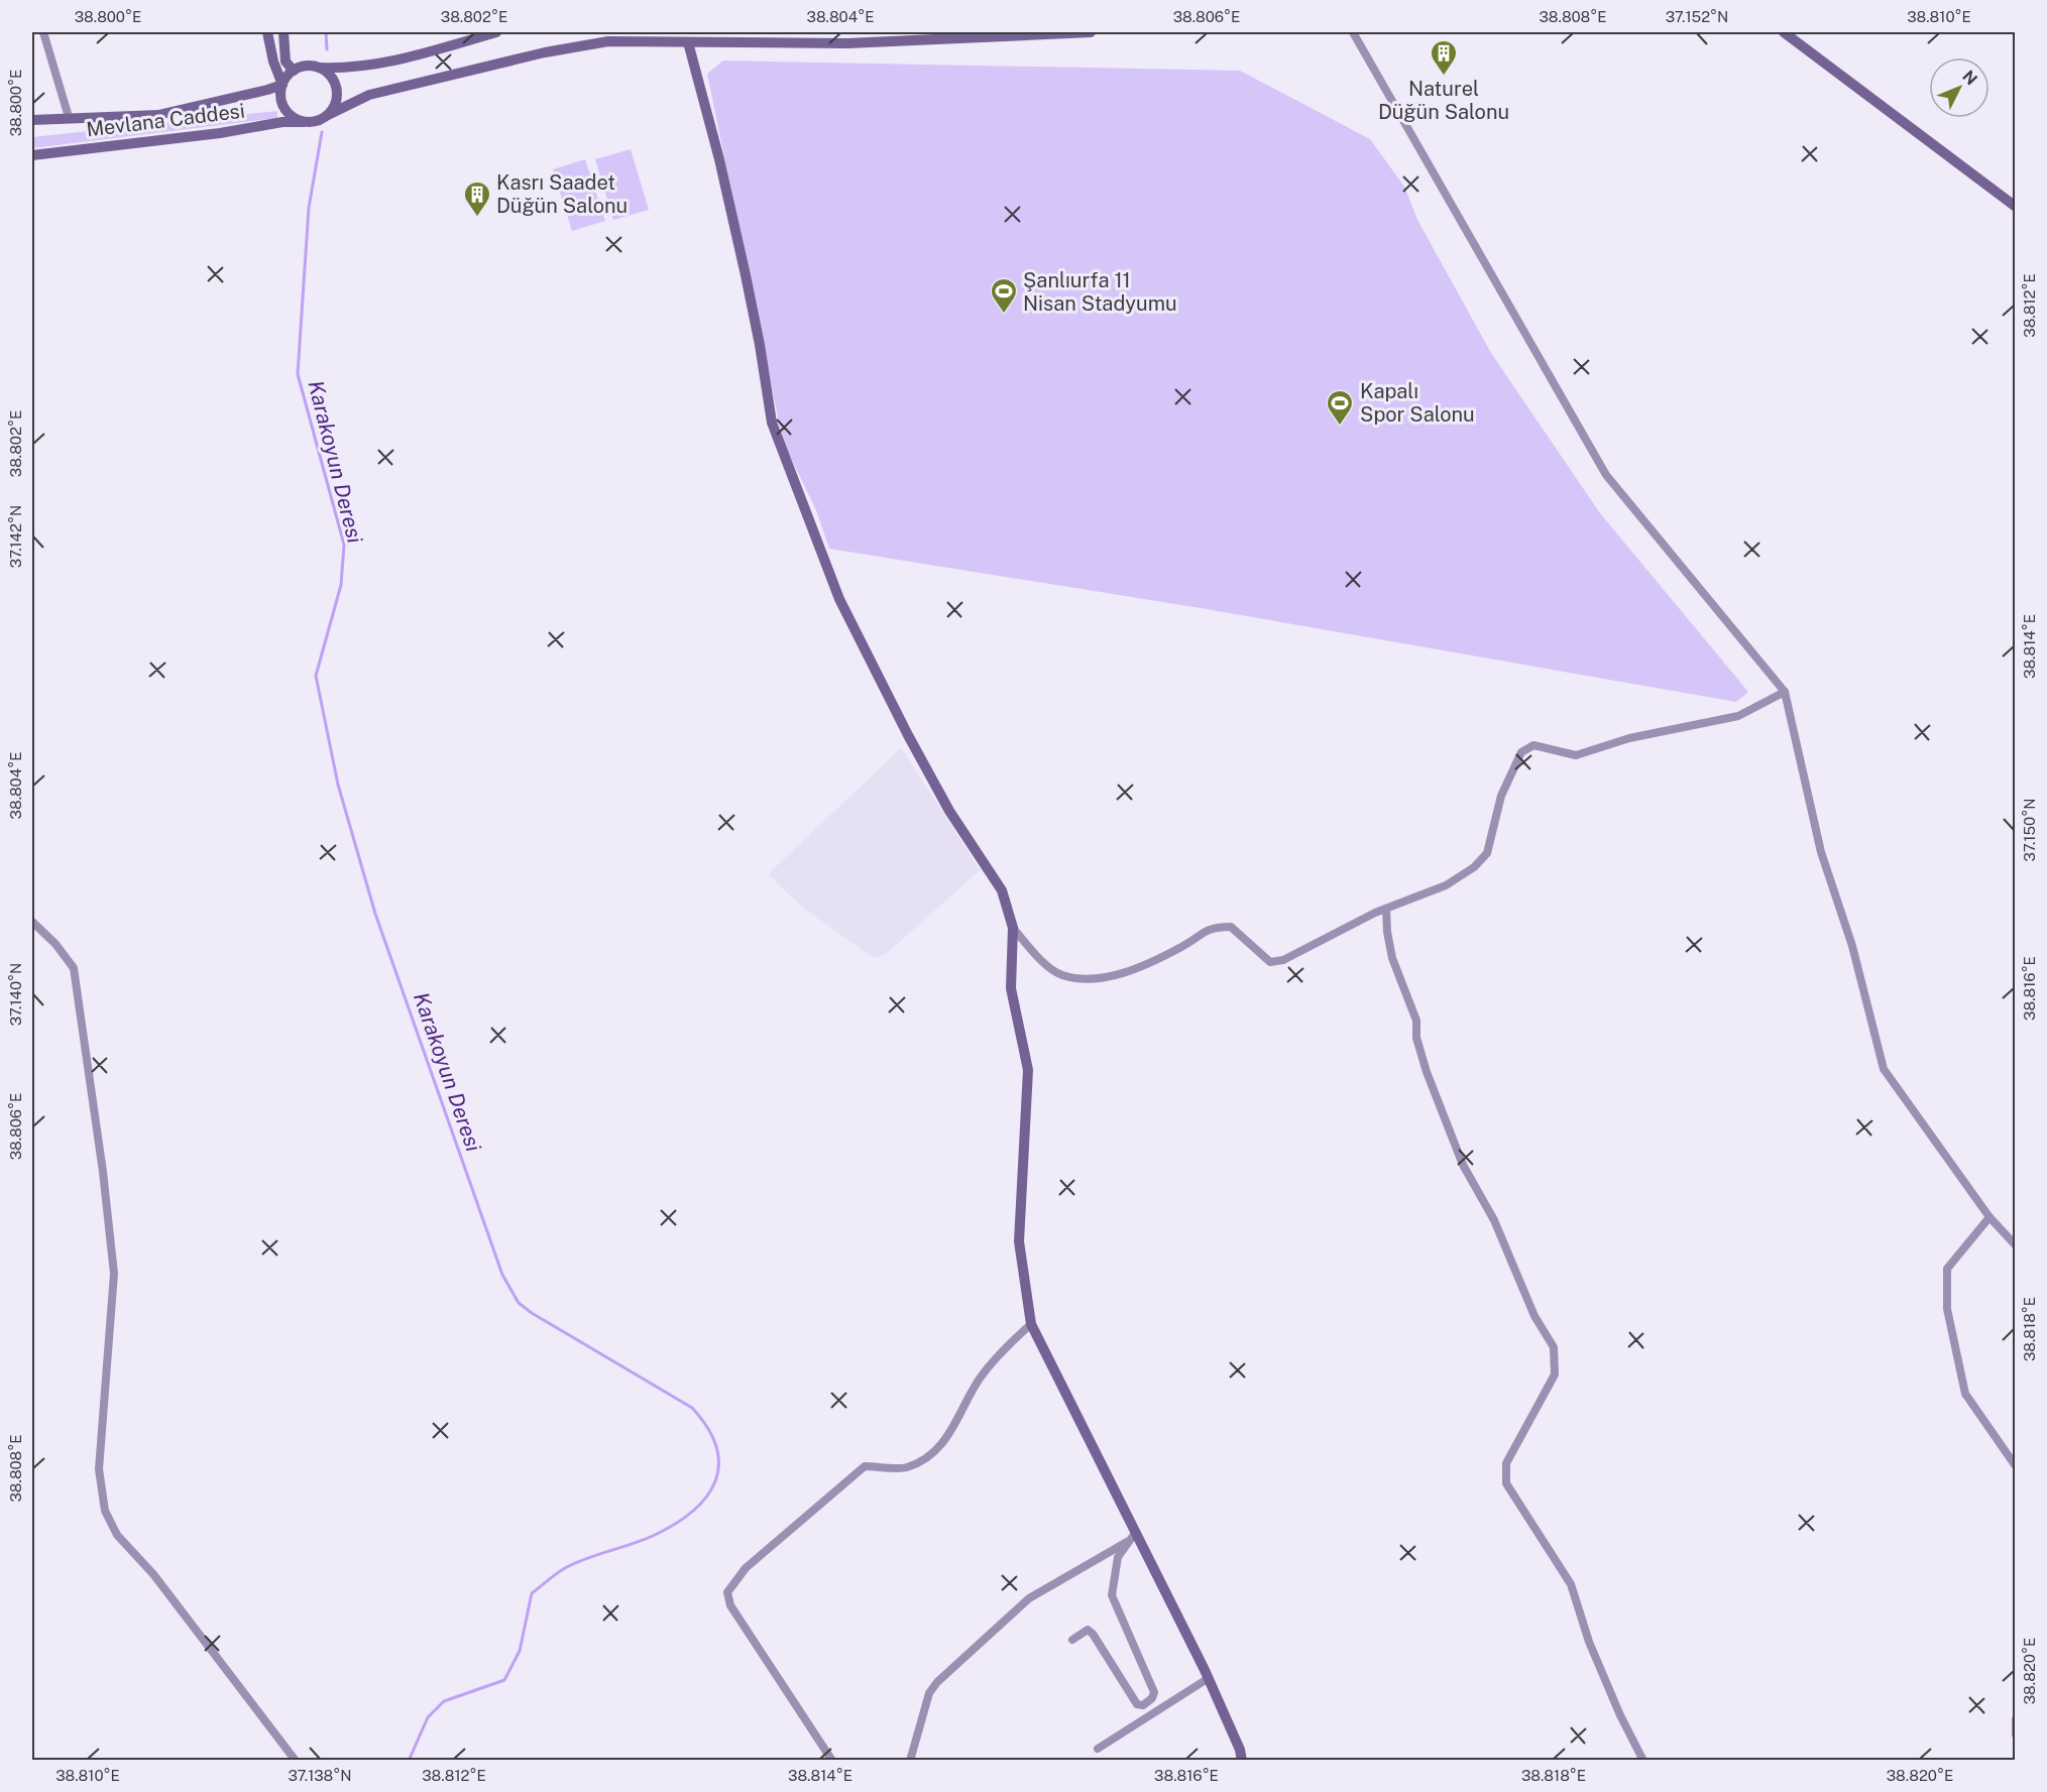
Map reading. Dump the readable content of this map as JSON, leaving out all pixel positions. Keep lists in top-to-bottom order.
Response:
{
  "streets": {
    "main road": ["Mevlana Caddesi"]
  },
  "water": ["Karakoyun Deresi"],
  "places": {
    "building": ["Naturel Düğün Salonu", "Kasrı Saadet Düğün Salonu"],
    "sports": ["Şanlıurfa 11 Nisan Stadyumu", "Kapalı Spor Salonu"]
  },
  "north": "top right",
  "coordinates": [
    "38.800°E",
    "38.802°E",
    "38.804°E",
    "38.806°E",
    "38.808°E",
    "37.152°N",
    "38.810°E",
    "38.812°E",
    "37.142°N",
    "38.814°E",
    "37.150°N",
    "38.816°E",
    "37.140°N",
    "38.818°E",
    "38.820°E",
    "37.138°N"
  ]
}
